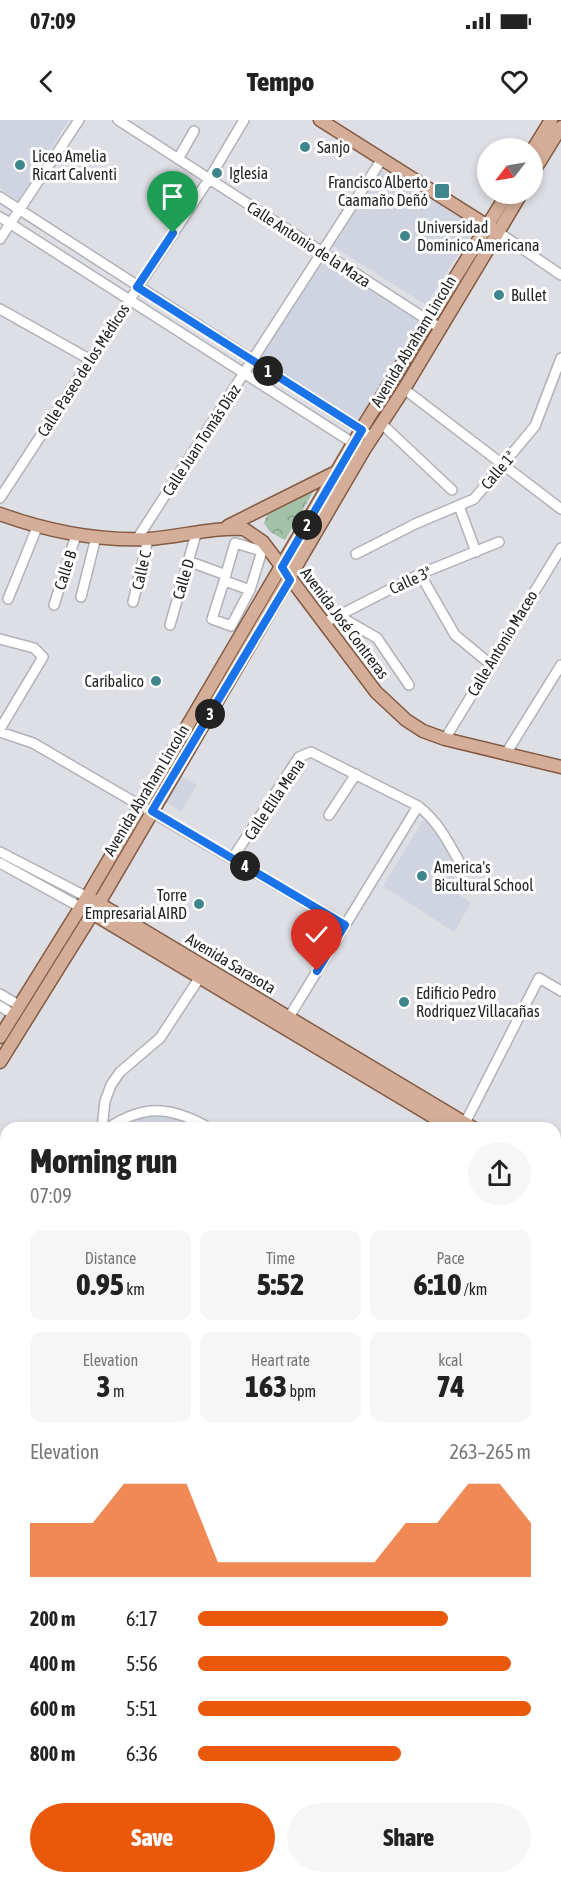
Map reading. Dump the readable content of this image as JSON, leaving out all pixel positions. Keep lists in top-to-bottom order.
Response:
{
  "streets": {
    "main road": ["Avenida Abraham Lincoln", "Avenida José Contreras", "Avenida Sarasota"],
    "street": [
      "Calle Antonio de la Maza",
      "Calle Paseo de los Médicos",
      "Calle Juan Tomás Díaz",
      "Calle 1ª",
      "Calle B",
      "Calle C",
      "Calle D",
      "Calle 3ª",
      "Calle Antonio Maceo",
      "Calle Elila Mena"
    ]
  },
  "crossings": [
    ["Calle Antonio de la Maza", "Avenida Abraham Lincoln"],
    ["Calle Antonio de la Maza", "Calle Paseo de los Médicos"],
    ["Calle Antonio de la Maza", "Calle Juan Tomás Díaz"],
    ["Avenida Abraham Lincoln", "Avenida José Contreras"],
    ["Avenida Abraham Lincoln", "Avenida Sarasota"],
    ["Calle Juan Tomás Díaz", "Calle C"],
    ["Calle Juan Tomás Díaz", "Avenida José Contreras"],
    ["Calle B", "Avenida José Contreras"],
    ["Calle C", "Avenida José Contreras"],
    ["Calle D", "Avenida José Contreras"],
    ["Calle 3ª", "Avenida José Contreras"],
    ["Avenida José Contreras", "Calle Antonio Maceo"]
  ],
  "places": {
    "other": [
      "Sanjo",
      "Liceo Amelia Ricart Calventi",
      "Iglesia",
      "Universidad Dominico Americana",
      "Bullet",
      "Caribalico",
      "America's Bicultural School",
      "Torre Empresarial AIRD",
      "Edificio Pedro Rodriquez Villacañas"
    ],
    "transit": ["Francisco Alberto Caamaño Deñó"]
  },
  "north": "bottom left",
  "page": {
    "status": "07:09",
    "header": "Tempo",
    "pins": [
      "1",
      "2",
      "3",
      "4"
    ],
    "heading": ["Morning run", "07:09"],
    "stats": [
      ["Distance", "0.95 km"],
      ["Time", "5:52"],
      ["Pace", "6:10 /km"],
      ["Elevation", "3 m"],
      ["Heart rate", "163 bpm"],
      ["kcal", "74"]
    ],
    "chart": ["Elevation", "263–265 m"],
    "list": [
      {
        "name": "200 m",
        "note": "6:17"
      },
      {
        "name": "400 m",
        "note": "5:56"
      },
      {
        "name": "600 m",
        "note": "5:51"
      },
      {
        "name": "800 m",
        "note": "6:36"
      }
    ],
    "buttons": ["Save", "Share"]
  }
}
